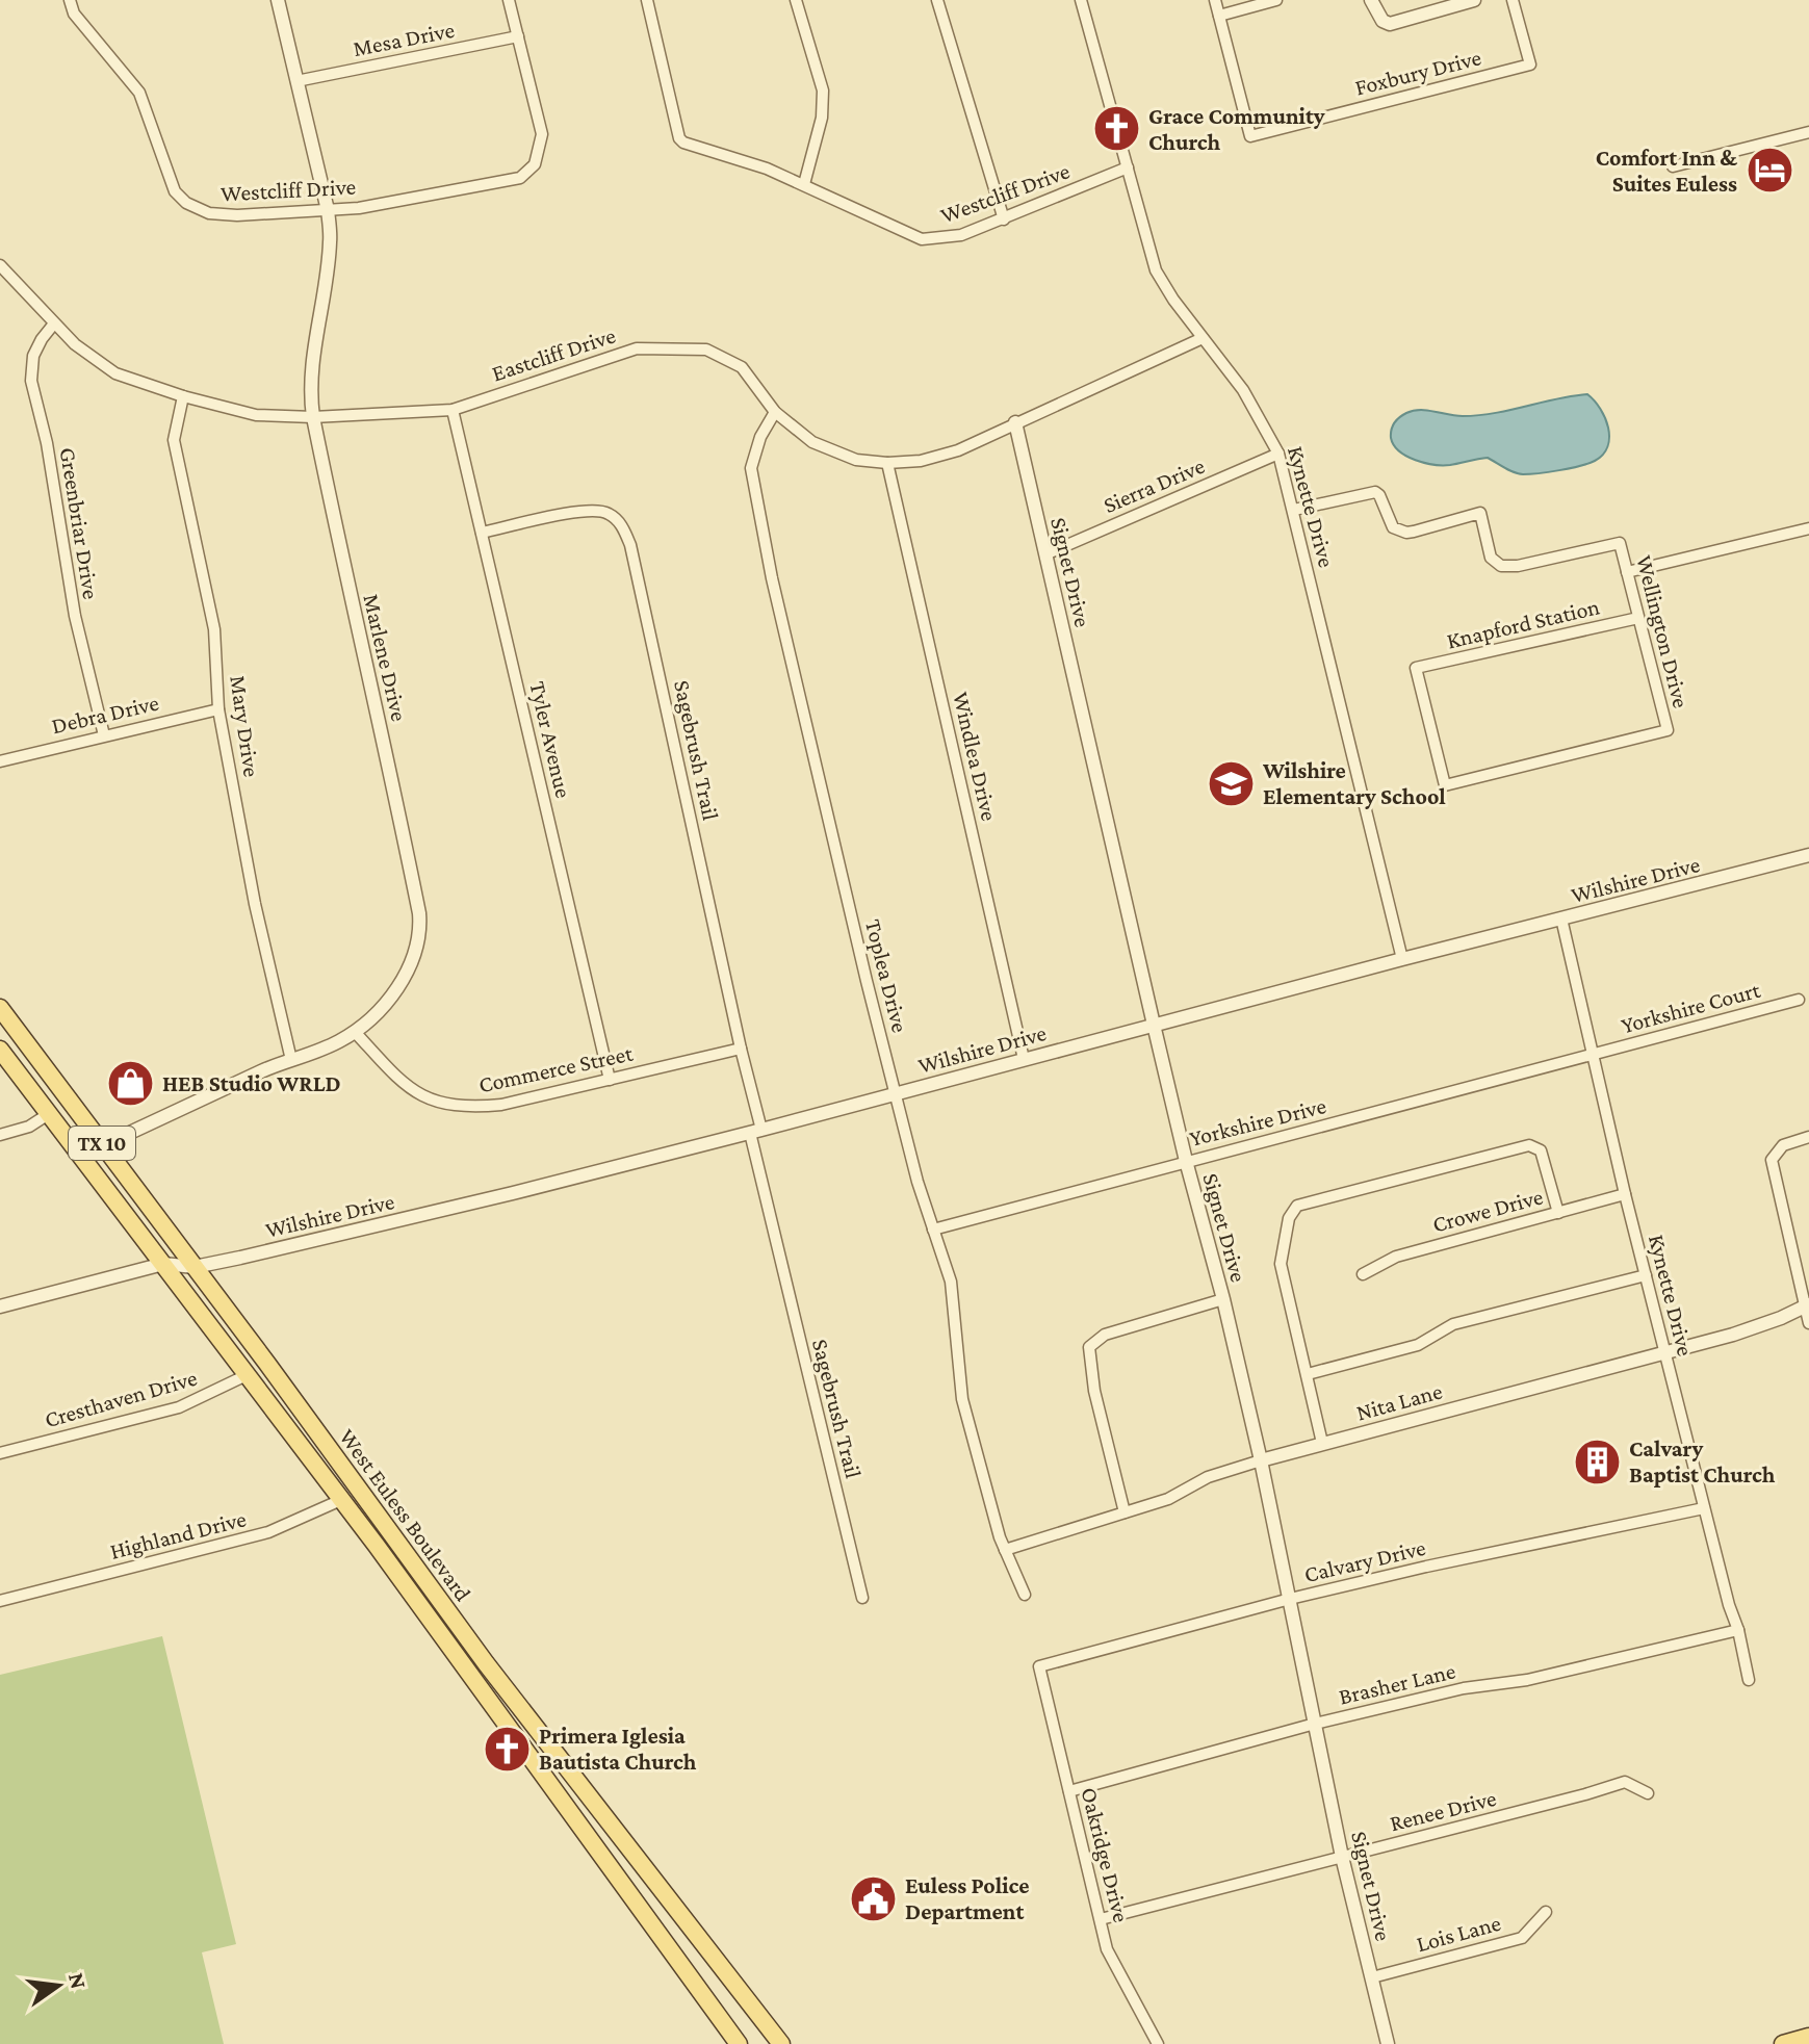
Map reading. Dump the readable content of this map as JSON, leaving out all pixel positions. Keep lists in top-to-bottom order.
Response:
{
  "streets": {
    "main road": ["TX 10", "West Euless Boulevard"],
    "street": [
      "Mesa Drive",
      "Foxbury Drive",
      "Westcliff Drive",
      "Eastcliff Drive",
      "Sierra Drive",
      "Kynette Drive",
      "Greenbriar Drive",
      "Signet Drive",
      "Knapford Station",
      "Wellington Drive",
      "Marlene Drive",
      "Debra Drive",
      "Mary Drive",
      "Tyler Avenue",
      "Sagebrush Trail",
      "Windlea Drive",
      "Wilshire Drive",
      "Toplea Drive",
      "Yorkshire Court",
      "Commerce Street",
      "Yorkshire Drive",
      "Crowe Drive",
      "Cresthaven Drive",
      "Nita Lane",
      "Highland Drive",
      "Calvary Drive",
      "Brasher Lane",
      "Renee Drive",
      "Oakridge Drive",
      "Lois Lane"
    ]
  },
  "crossings": [
    ["Mesa Drive", "Westcliff Drive"],
    ["Mesa Drive", "Marlene Drive"],
    ["Westcliff Drive", "Kynette Drive"],
    ["Westcliff Drive", "Marlene Drive"],
    ["Eastcliff Drive", "Kynette Drive"],
    ["Eastcliff Drive", "Greenbriar Drive"],
    ["Eastcliff Drive", "Signet Drive"],
    ["Eastcliff Drive", "Marlene Drive"],
    ["Eastcliff Drive", "Mary Drive"],
    ["Eastcliff Drive", "Tyler Avenue"],
    ["Eastcliff Drive", "Windlea Drive"],
    ["Eastcliff Drive", "Toplea Drive"],
    ["Sierra Drive", "Kynette Drive"],
    ["Sierra Drive", "Signet Drive"],
    ["Kynette Drive", "Wellington Drive"],
    ["Kynette Drive", "Wilshire Drive"],
    ["Kynette Drive", "Yorkshire Court"],
    ["Kynette Drive", "Yorkshire Drive"],
    ["Kynette Drive", "Crowe Drive"],
    ["Kynette Drive", "Nita Lane"],
    ["Kynette Drive", "Calvary Drive"],
    ["Kynette Drive", "Brasher Lane"],
    ["Greenbriar Drive", "Debra Drive"],
    ["Signet Drive", "Wilshire Drive"],
    ["Signet Drive", "Yorkshire Drive"],
    ["Signet Drive", "Nita Lane"],
    ["Signet Drive", "Calvary Drive"],
    ["Signet Drive", "Brasher Lane"],
    ["Signet Drive", "Renee Drive"],
    ["Signet Drive", "Lois Lane"],
    ["Knapford Station", "Wellington Drive"],
    ["Marlene Drive", "Mary Drive"],
    ["Marlene Drive", "Commerce Street"],
    ["Marlene Drive", "West Euless Boulevard"],
    ["Debra Drive", "Mary Drive"],
    ["Tyler Avenue", "Sagebrush Trail"],
    ["Tyler Avenue", "Commerce Street"],
    ["Sagebrush Trail", "Wilshire Drive"],
    ["Sagebrush Trail", "Commerce Street"],
    ["Windlea Drive", "Wilshire Drive"],
    ["Wilshire Drive", "Toplea Drive"],
    ["Wilshire Drive", "West Euless Boulevard"],
    ["Toplea Drive", "Yorkshire Drive"],
    ["Toplea Drive", "Nita Lane"],
    ["Yorkshire Court", "Yorkshire Drive"],
    ["Cresthaven Drive", "West Euless Boulevard"],
    ["West Euless Boulevard", "Highland Drive"],
    ["Calvary Drive", "Oakridge Drive"],
    ["Brasher Lane", "Oakridge Drive"],
    ["Renee Drive", "Oakridge Drive"]
  ],
  "places": {
    "church": ["Grace Community Church", "Primera Iglesia Bautista Church"],
    "hotel": ["Comfort Inn & Suites Euless"],
    "school or university": ["Wilshire Elementary School"],
    "shop": ["HEB Studio WRLD"],
    "building": ["Calvary Baptist Church"],
    "public building": ["Euless Police Department"]
  },
  "north": "right"
}
